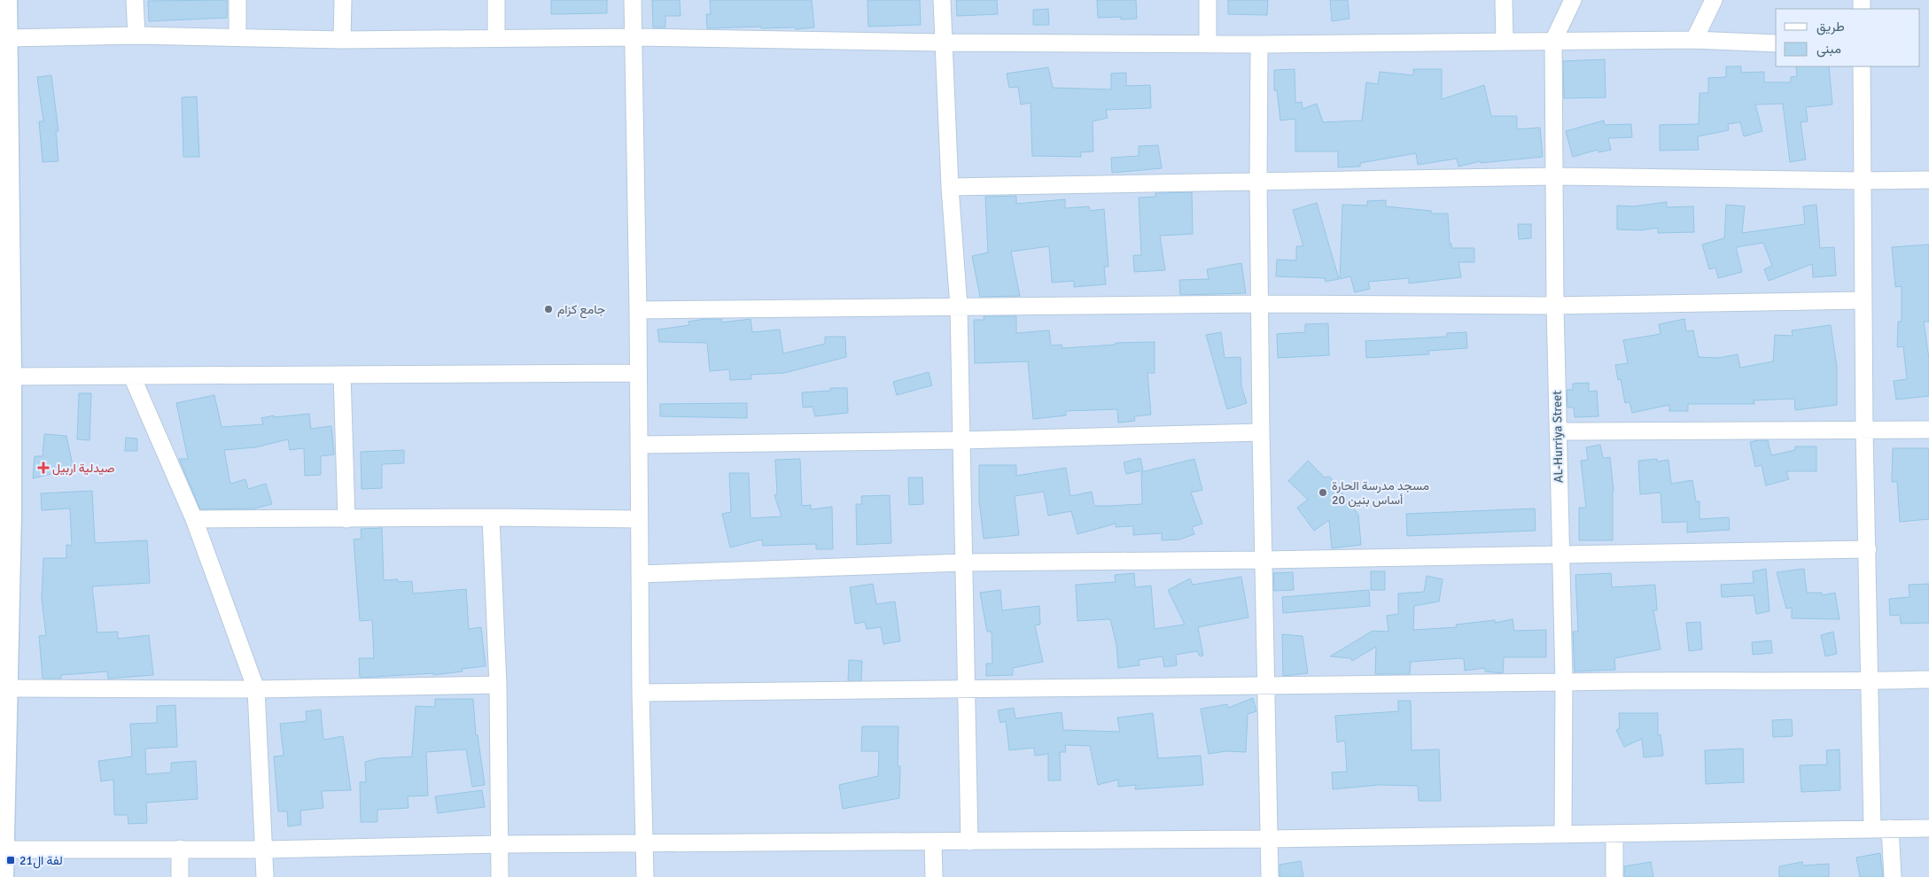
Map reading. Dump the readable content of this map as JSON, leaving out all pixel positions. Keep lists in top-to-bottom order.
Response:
{
  "streets": {
    "street": ["AL-Hurriya Street"]
  },
  "places": {
    "other": ["جامع كزام", "مسجد مدرسة الحارة 20 أساس بنين"],
    "health": ["صيدلية اربيل"],
    "transit": ["لفة ال21"]
  },
  "legend": ["طريق", "مبنى"]
}
